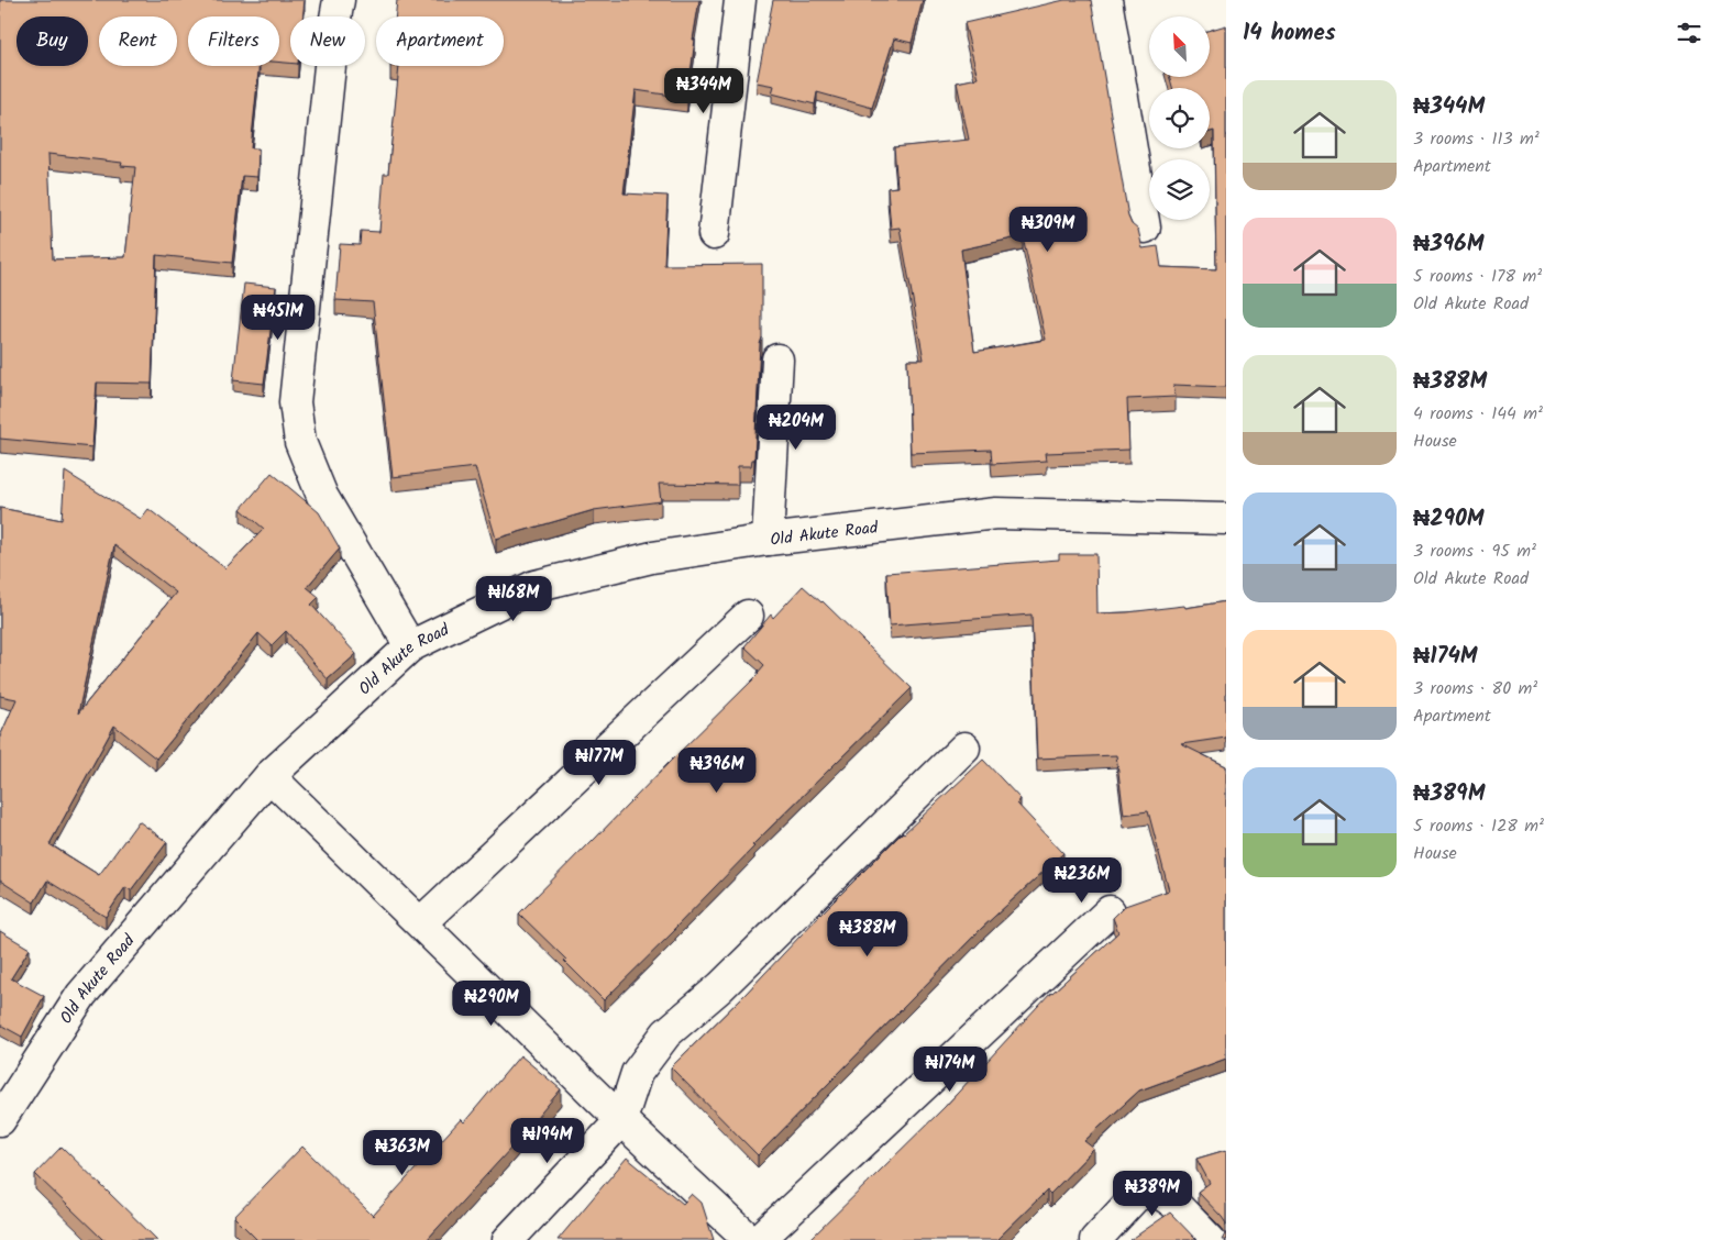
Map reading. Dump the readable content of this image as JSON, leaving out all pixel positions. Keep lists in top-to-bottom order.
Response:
{
  "streets": {
    "street": ["Old Akute Road"]
  },
  "north": "top left",
  "page": {
    "heading": "14 homes",
    "chip": [
      "Buy",
      "Rent",
      "Filters",
      "New",
      "Apartment"
    ],
    "list": [
      {
        "name": "₦344M",
        "note": "3 rooms · 113 m² · Apartment"
      },
      {
        "name": "₦396M",
        "note": "5 rooms · 178 m² · Old Akute Road"
      },
      {
        "name": "₦388M",
        "note": "4 rooms · 144 m² · House"
      },
      {
        "name": "₦290M",
        "note": "3 rooms · 95 m² · Old Akute Road"
      },
      {
        "name": "₦174M",
        "note": "3 rooms · 80 m² · Apartment"
      },
      {
        "name": "₦389M",
        "note": "5 rooms · 128 m² · House"
      }
    ],
    "price": [
      "₦344M",
      "₦309M",
      "₦451M",
      "₦204M",
      "₦168M",
      "₦177M",
      "₦396M",
      "₦236M",
      "₦388M",
      "₦290M",
      "₦174M",
      "₦194M",
      "₦363M",
      "₦389M"
    ]
  }
}
